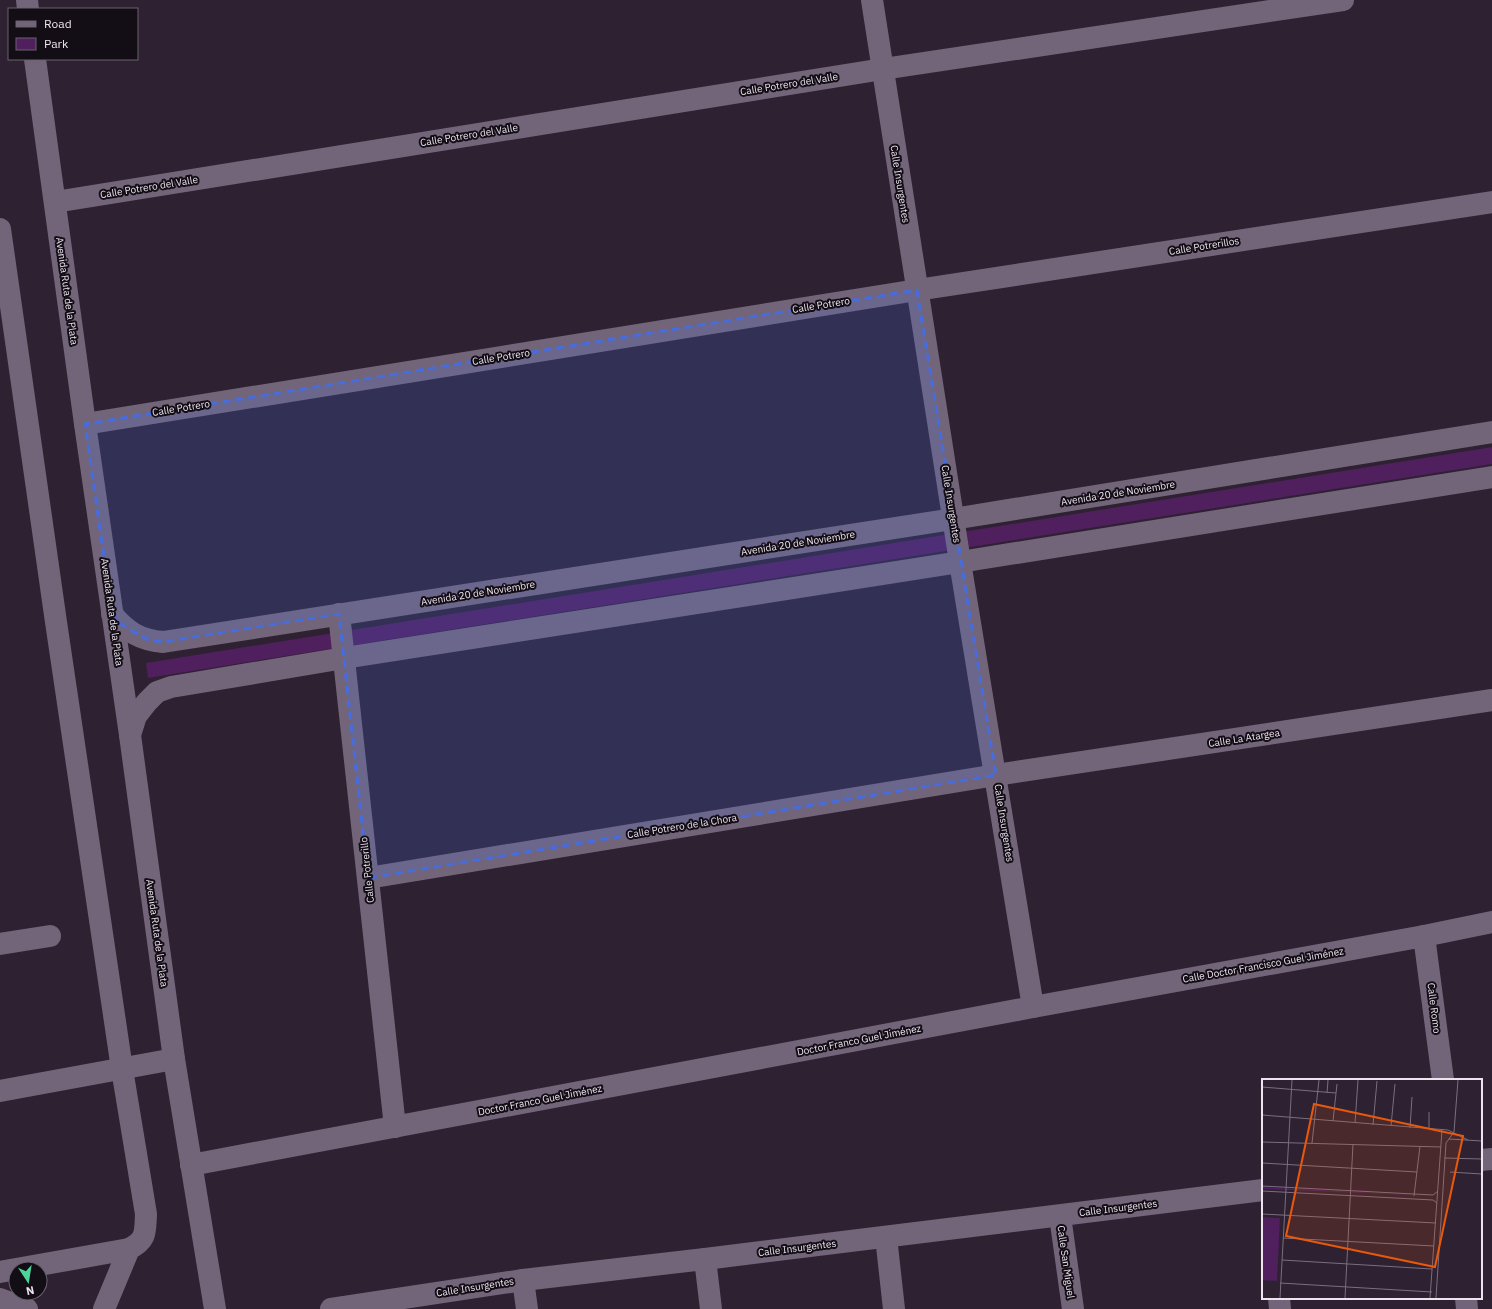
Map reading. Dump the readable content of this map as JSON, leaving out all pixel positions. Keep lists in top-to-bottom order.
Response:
{
  "streets": {
    "street": [
      "Calle Potrero del Valle",
      "Calle Insurgentes",
      "Calle Potrerillos",
      "Avenida Ruta de la Plata",
      "Calle Potrero",
      "Avenida 20 de Noviembre",
      "Calle La Atargea",
      "Calle Potrero de la Chora",
      "Calle Potrerillo",
      "Calle Doctor Francisco Guel Jiménez",
      "Calle Romo",
      "Doctor Franco Guel Jiménez",
      "Calle San Miguel"
    ]
  },
  "crossings": [
    ["Calle Potrero del Valle", "Calle Insurgentes"],
    ["Calle Potrero del Valle", "Avenida Ruta de la Plata"],
    ["Calle Insurgentes", "Calle Potrerillos"],
    ["Calle Insurgentes", "Calle Potrero"],
    ["Calle Insurgentes", "Avenida 20 de Noviembre"],
    ["Calle Insurgentes", "Calle La Atargea"],
    ["Calle Insurgentes", "Calle Potrero de la Chora"],
    ["Calle Insurgentes", "Calle Doctor Francisco Guel Jiménez"],
    ["Calle Insurgentes", "Doctor Franco Guel Jiménez"],
    ["Calle Insurgentes", "Calle San Miguel"],
    ["Calle Potrerillos", "Calle Potrero"],
    ["Avenida Ruta de la Plata", "Calle Potrero"],
    ["Avenida Ruta de la Plata", "Avenida 20 de Noviembre"],
    ["Avenida Ruta de la Plata", "Doctor Franco Guel Jiménez"],
    ["Avenida 20 de Noviembre", "Calle Potrerillo"],
    ["Calle La Atargea", "Calle Potrero de la Chora"],
    ["Calle Potrero de la Chora", "Calle Potrerillo"],
    ["Calle Potrerillo", "Doctor Franco Guel Jiménez"],
    ["Calle Doctor Francisco Guel Jiménez", "Calle Romo"],
    ["Calle Doctor Francisco Guel Jiménez", "Doctor Franco Guel Jiménez"]
  ],
  "legend": ["Road", "Park"],
  "north": "bottom"
}
